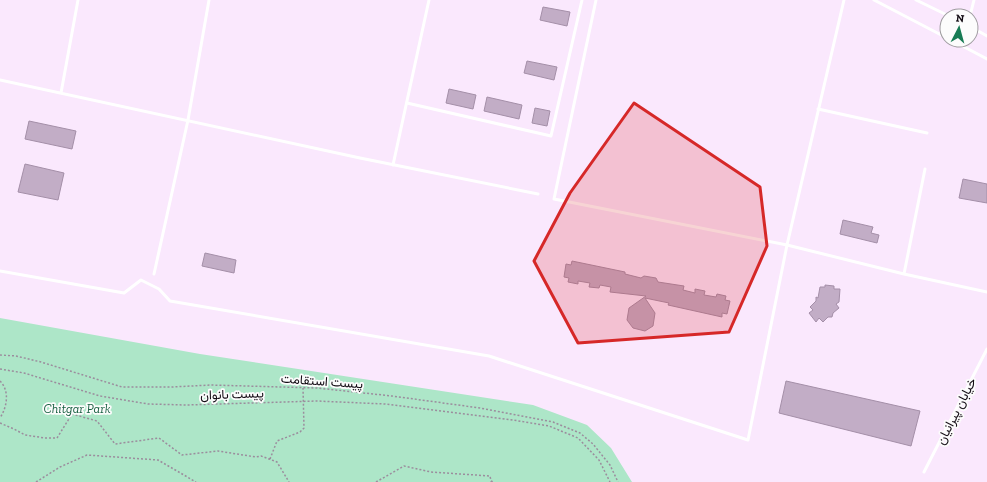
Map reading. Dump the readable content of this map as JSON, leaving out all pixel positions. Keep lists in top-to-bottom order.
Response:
{
  "streets": {
    "lane": ["خیابان پیرانیان"],
    "path": ["پیست استقامت", "پیست بانوان"]
  },
  "parks": ["Chitgar Park"],
  "north": "top"
}
